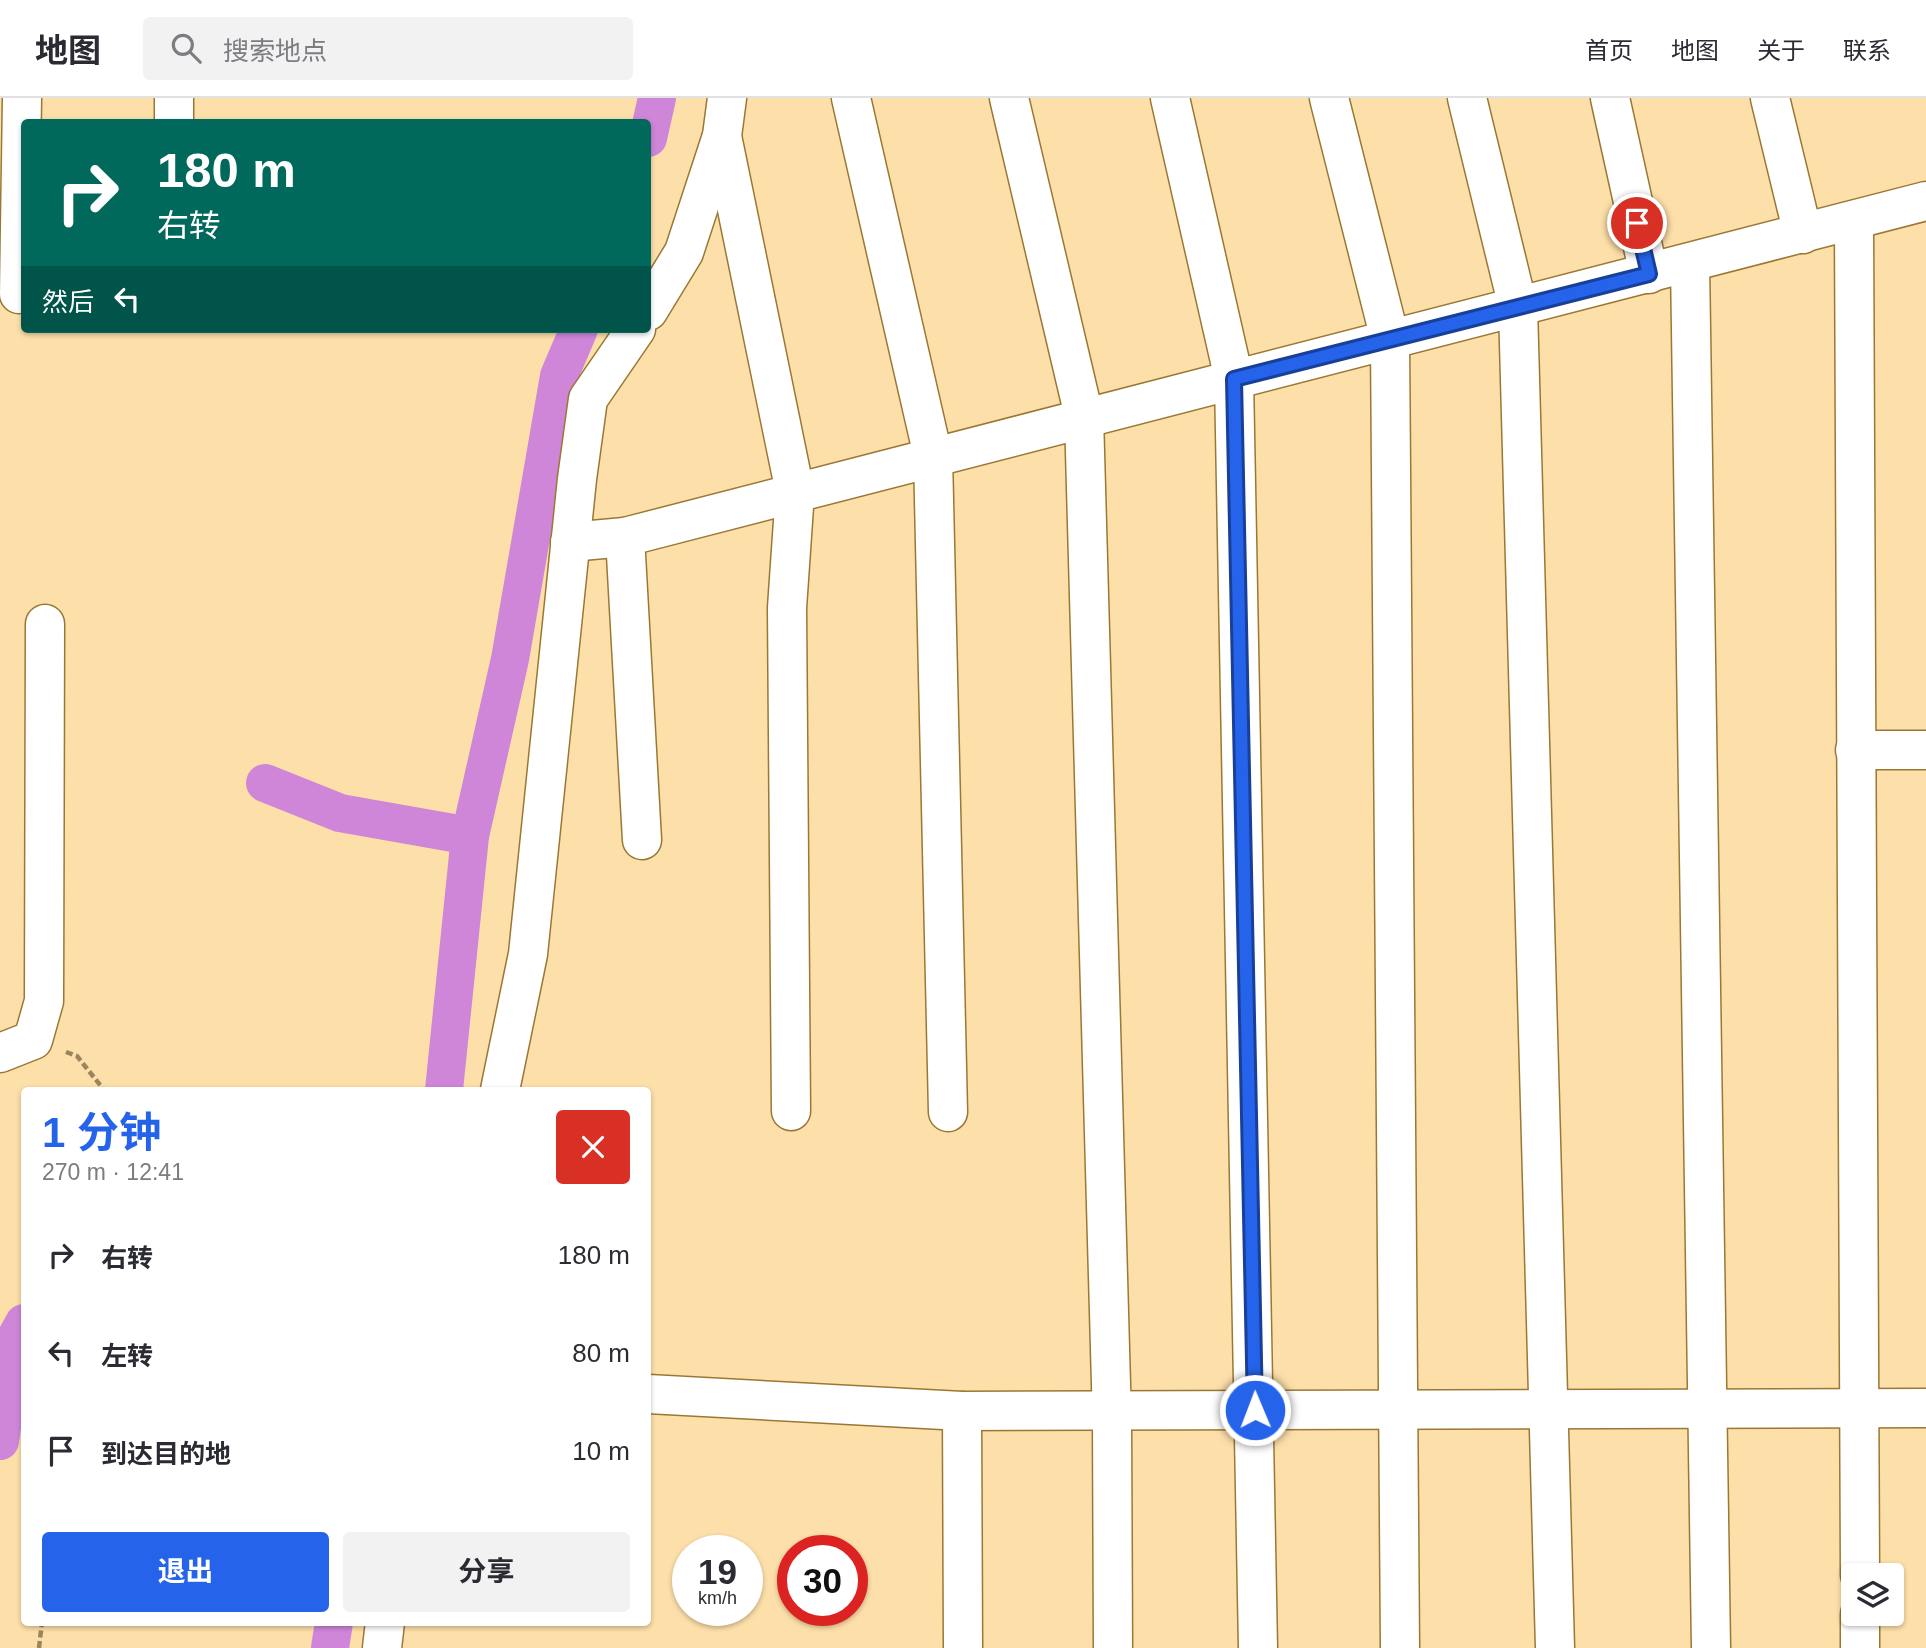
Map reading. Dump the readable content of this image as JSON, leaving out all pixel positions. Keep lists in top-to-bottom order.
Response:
{
  "page": {
    "header": "地图",
    "search": "搜索地点",
    "nav": [
      "首页",
      "地图",
      "关于",
      "联系"
    ],
    "turn": ["180 m", "右转"],
    "then": "然后",
    "heading": ["1 分钟", "270 m · 12:41"],
    "list": [
      {
        "name": "右转",
        "value": "180 m"
      },
      {
        "name": "左转",
        "value": "80 m"
      },
      {
        "name": "到达目的地",
        "value": "10 m"
      }
    ],
    "buttons": ["退出", "分享"],
    "speed": "19 km/h",
    "limit": "30"
  }
}
